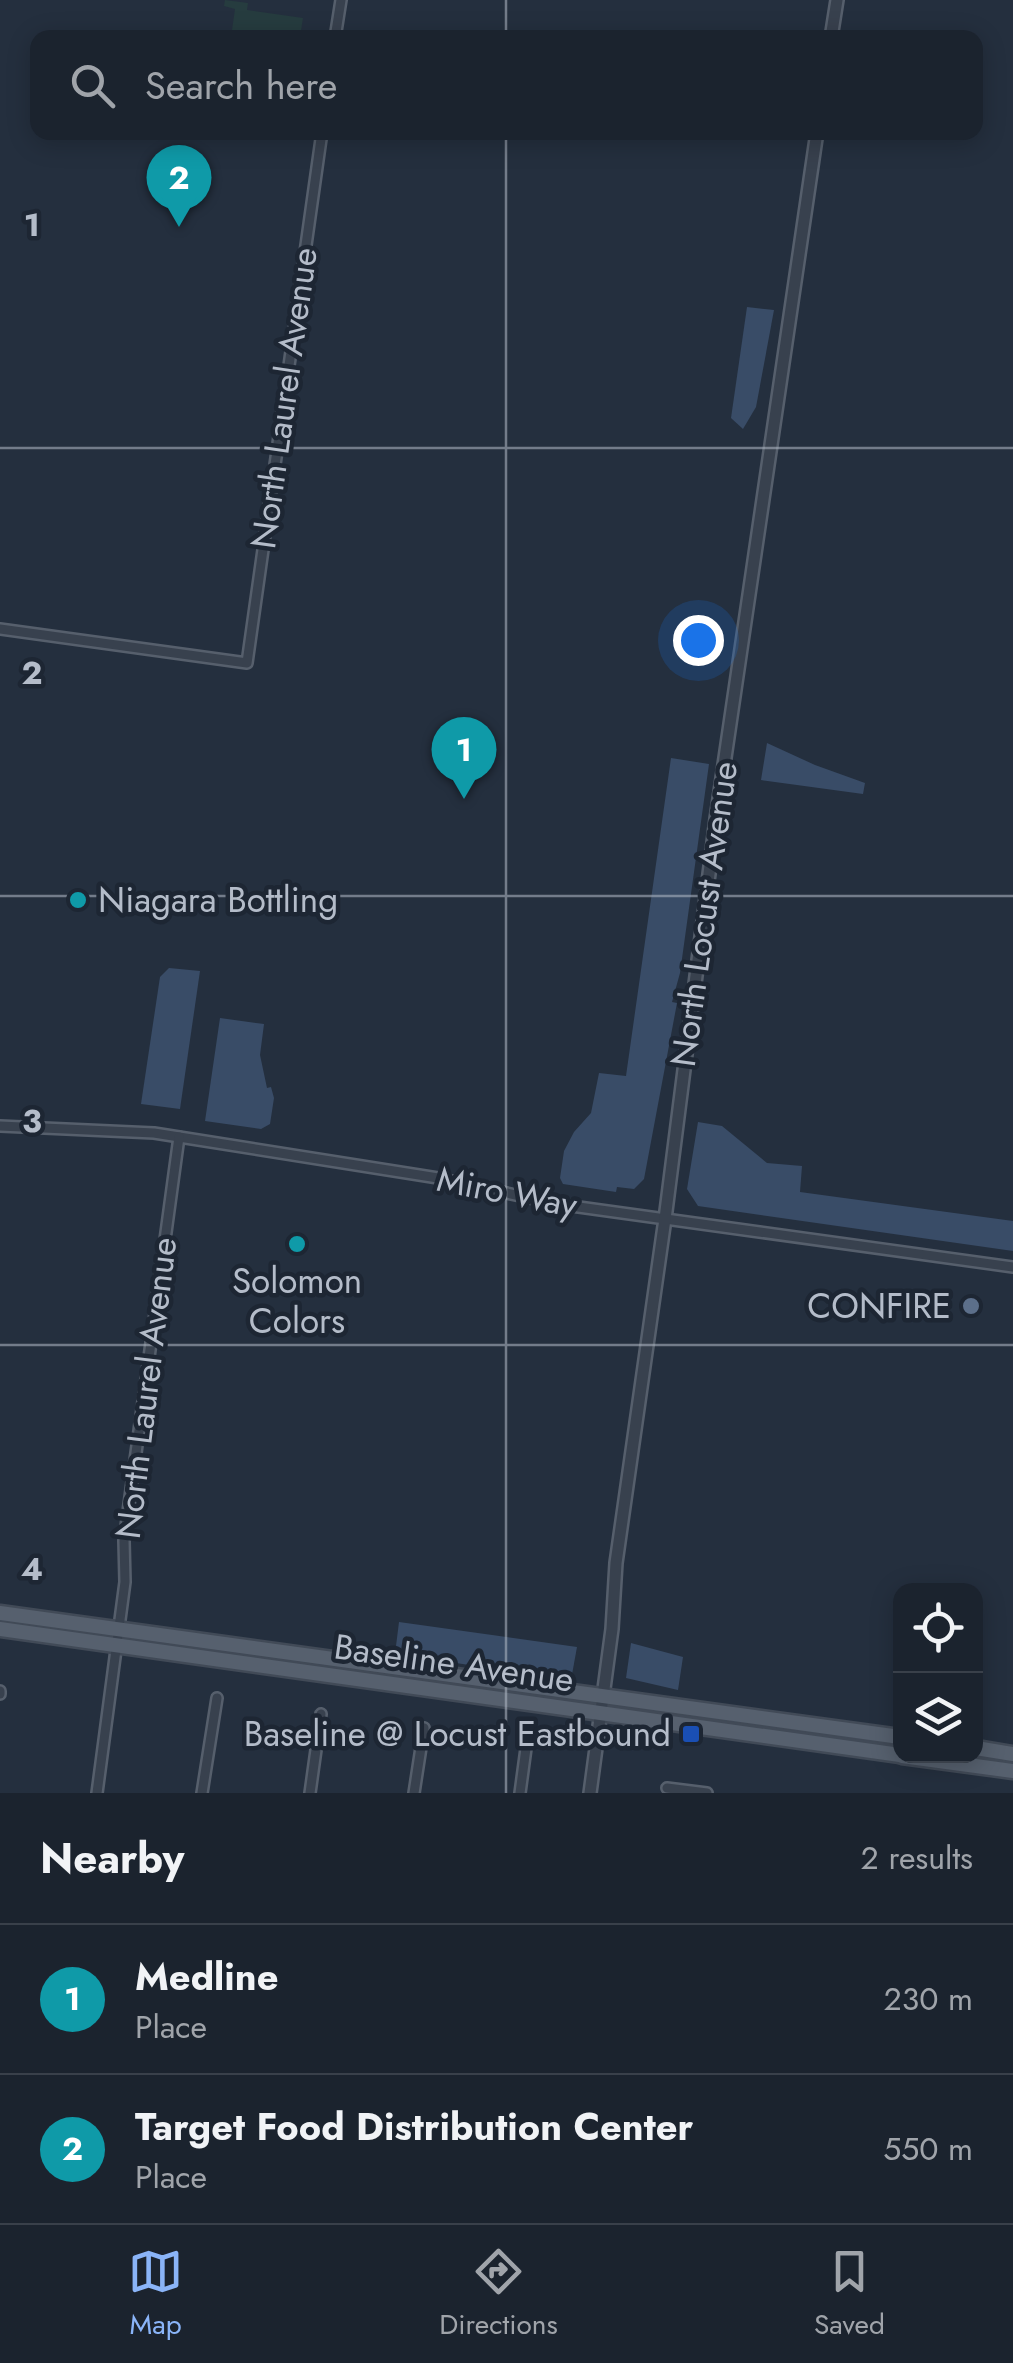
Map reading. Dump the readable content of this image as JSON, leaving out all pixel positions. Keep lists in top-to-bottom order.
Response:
{
  "streets": {
    "main road": ["Baseline Avenue"],
    "street": ["North Laurel Avenue", "North Locust Avenue", "Miro Way"]
  },
  "crossings": [
    ["North Laurel Avenue", "Miro Way"],
    ["North Laurel Avenue", "Baseline Avenue"],
    ["North Locust Avenue", "Miro Way"],
    ["North Locust Avenue", "Baseline Avenue"]
  ],
  "places": {
    "other": ["Niagara Bottling", "Solomon Colors", "CONFIRE"],
    "transit": ["Baseline @ Locust Eastbound"]
  },
  "page": {
    "search": "Search here",
    "pins": ["2", "1"],
    "heading": ["Nearby", "2 results"],
    "list": [
      {
        "mark": "1",
        "name": "Medline",
        "note": "Place",
        "value": "230 m"
      },
      {
        "mark": "2",
        "name": "Target Food Distribution Center",
        "note": "Place",
        "value": "550 m"
      }
    ],
    "nav": ["Map", "Directions", "Saved"]
  },
  "grid": {
    "rows": [
      "1",
      "2",
      "3",
      "4"
    ]
  }
}
